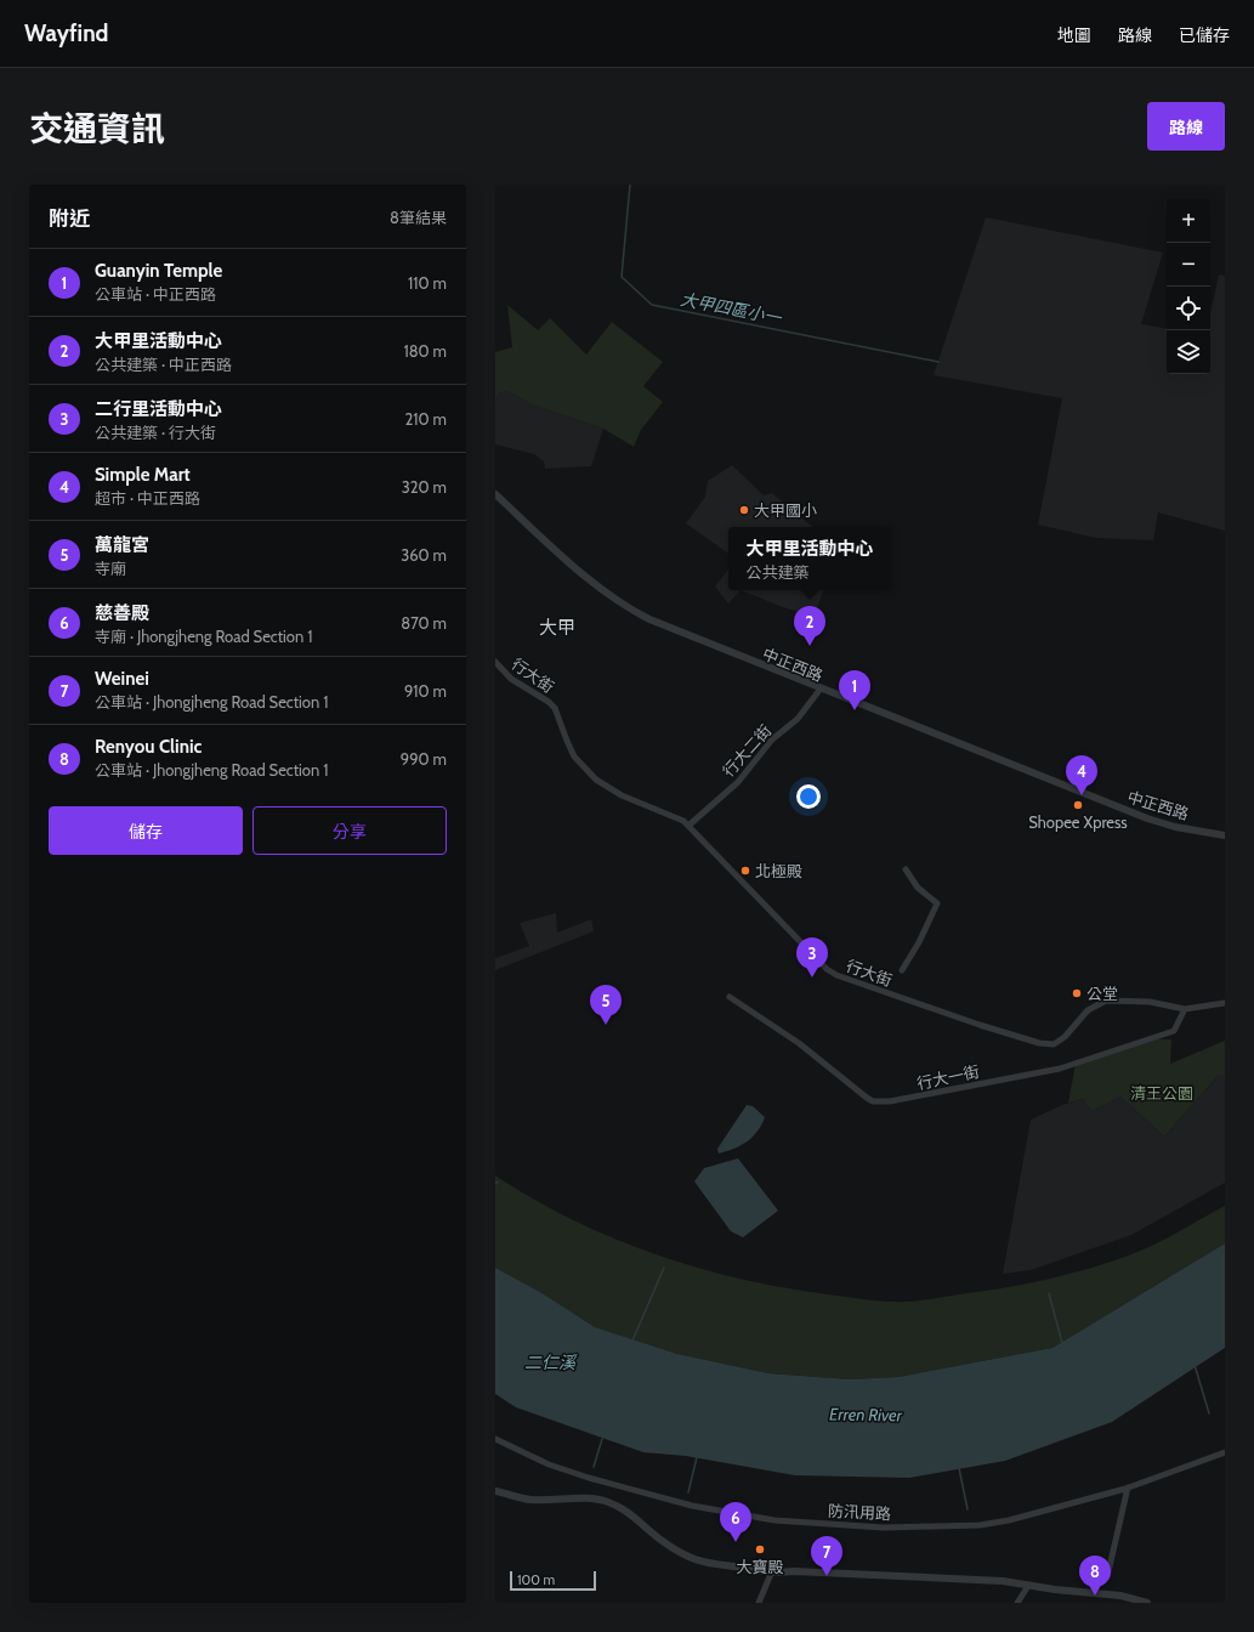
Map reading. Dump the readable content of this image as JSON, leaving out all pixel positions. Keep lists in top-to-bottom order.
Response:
{
  "streets": {
    "street": [
      "中正西路",
      "行大街",
      "行大二街",
      "行大一街",
      "防汛用路"
    ]
  },
  "crossings": [
    ["中正西路", "行大二街"],
    ["行大街", "行大二街"],
    ["行大街", "行大一街"]
  ],
  "districts": ["大甲"],
  "water": ["大甲四區小一", "二仁溪", "Erren River"],
  "parks": ["清王公園"],
  "places": [
    "大甲國小",
    "Shopee Xpress",
    "北極殿",
    "公堂",
    "大寶殿"
  ],
  "scale_bar": "100 m",
  "page": {
    "header": "Wayfind",
    "nav": ["地圖", "路線", "已儲存"],
    "title": "交通資訊",
    "buttons": [
      "路線",
      ["儲存", "分享"]
    ],
    "heading": ["附近", "8筆結果"],
    "map_buttons": ["+", "−"],
    "list": [
      {
        "mark": "1",
        "name": "Guanyin Temple",
        "note": "公車站 · 中正西路",
        "value": "110 m"
      },
      {
        "mark": "2",
        "name": "大甲里活動中心",
        "note": "公共建築 · 中正西路",
        "value": "180 m"
      },
      {
        "mark": "3",
        "name": "二行里活動中心",
        "note": "公共建築 · 行大街",
        "value": "210 m"
      },
      {
        "mark": "4",
        "name": "Simple Mart",
        "note": "超市 · 中正西路",
        "value": "320 m"
      },
      {
        "mark": "5",
        "name": "萬龍宮",
        "note": "寺廟",
        "value": "360 m"
      },
      {
        "mark": "6",
        "name": "慈善殿",
        "note": "寺廟 · Jhongjheng Road Section 1",
        "value": "870 m"
      },
      {
        "mark": "7",
        "name": "Weinei",
        "note": "公車站 · Jhongjheng Road Section 1",
        "value": "910 m"
      },
      {
        "mark": "8",
        "name": "Renyou Clinic",
        "note": "公車站 · Jhongjheng Road Section 1",
        "value": "990 m"
      }
    ],
    "popup": ["大甲里活動中心", "公共建築"],
    "pins": [
      "2",
      "1",
      "4",
      "3",
      "5",
      "6",
      "7",
      "8"
    ],
    "scale": "100 m"
  }
}
